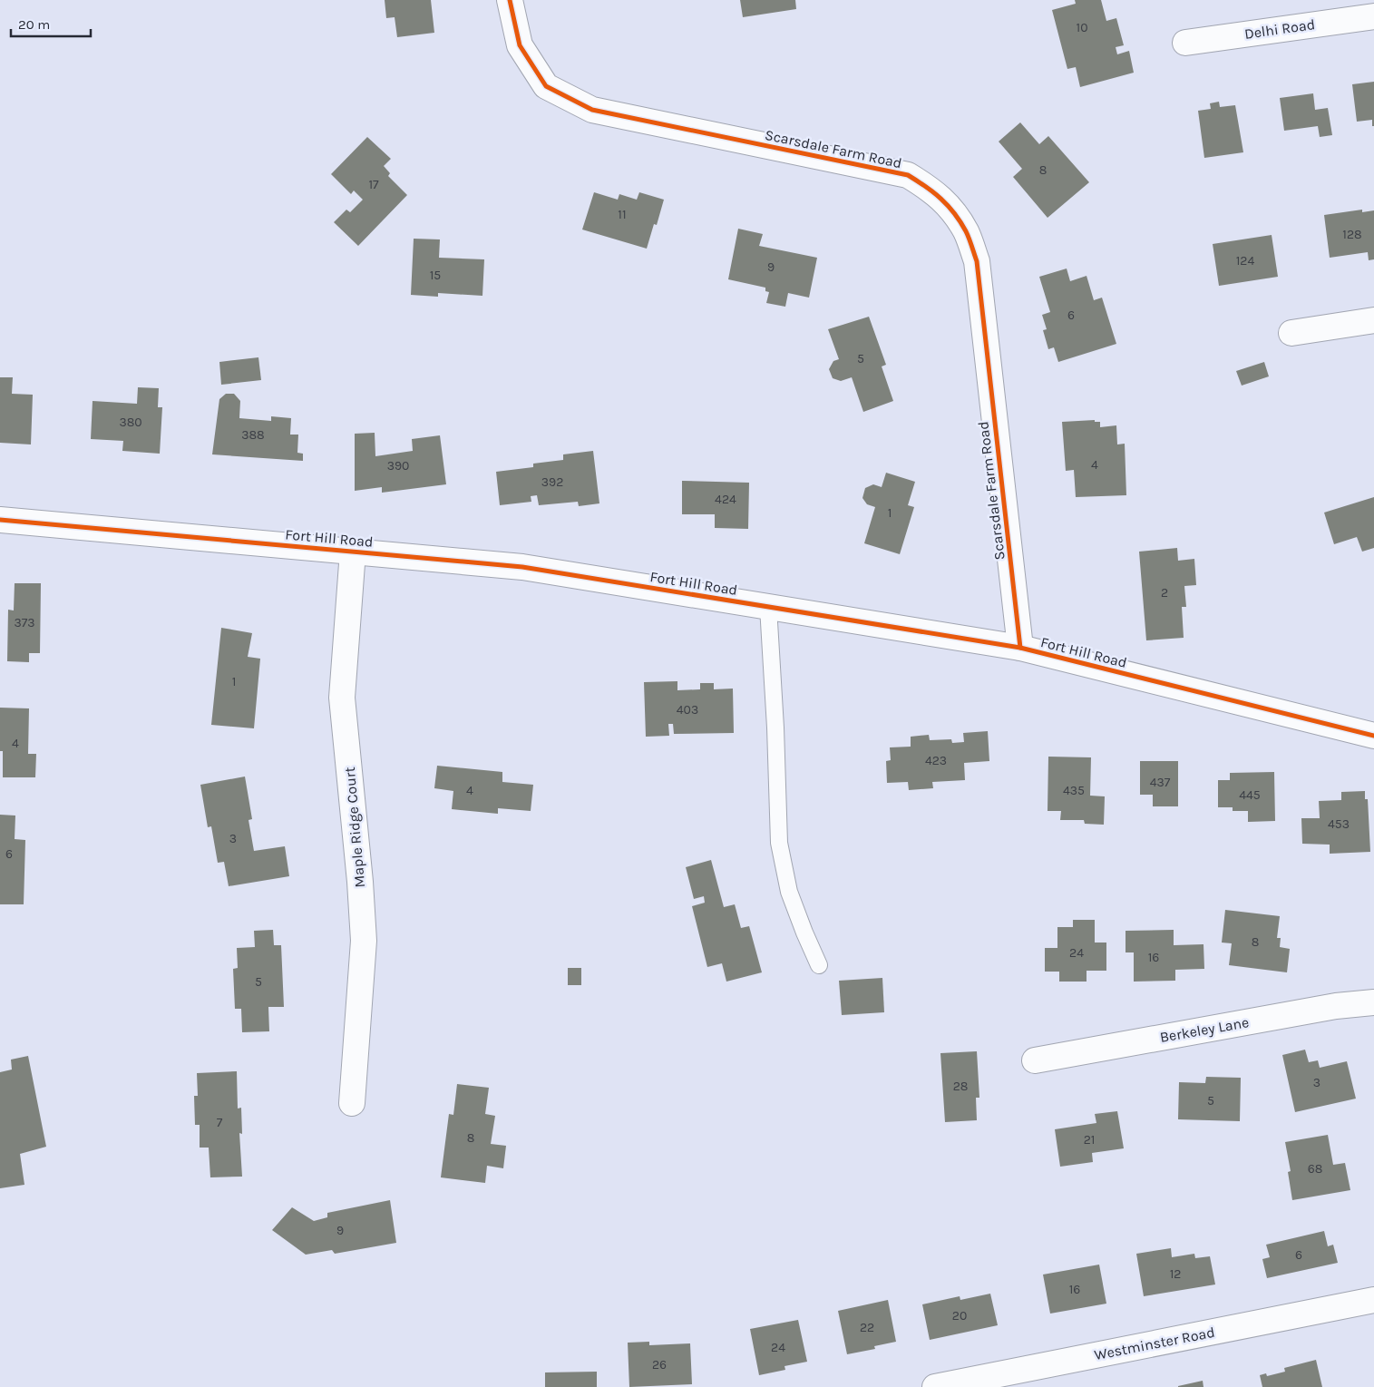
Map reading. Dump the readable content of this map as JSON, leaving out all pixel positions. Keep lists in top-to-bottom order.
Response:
{
  "streets": {
    "street": [
      "Delhi Road",
      "Scarsdale Farm Road",
      "Fort Hill Road",
      "Maple Ridge Court",
      "Berkeley Lane",
      "Westminster Road"
    ]
  },
  "crossings": [
    ["Scarsdale Farm Road", "Fort Hill Road"],
    ["Fort Hill Road", "Maple Ridge Court"]
  ],
  "house_numbers": [
    "10",
    "8",
    "17",
    "11",
    "128",
    "124",
    "9",
    "15",
    "6",
    "5",
    "380",
    "388",
    "4",
    "390",
    "392",
    "424",
    "1",
    "2",
    "373",
    "1",
    "403",
    "4",
    "423",
    "437",
    "4",
    "435",
    "445",
    "453",
    "3",
    "6",
    "8",
    "24",
    "16",
    "5",
    "3",
    "28",
    "5",
    "7",
    "8",
    "21",
    "68",
    "9",
    "6",
    "12",
    "16",
    "20",
    "22",
    "24",
    "26"
  ],
  "scale_bar": "20 m"
}
